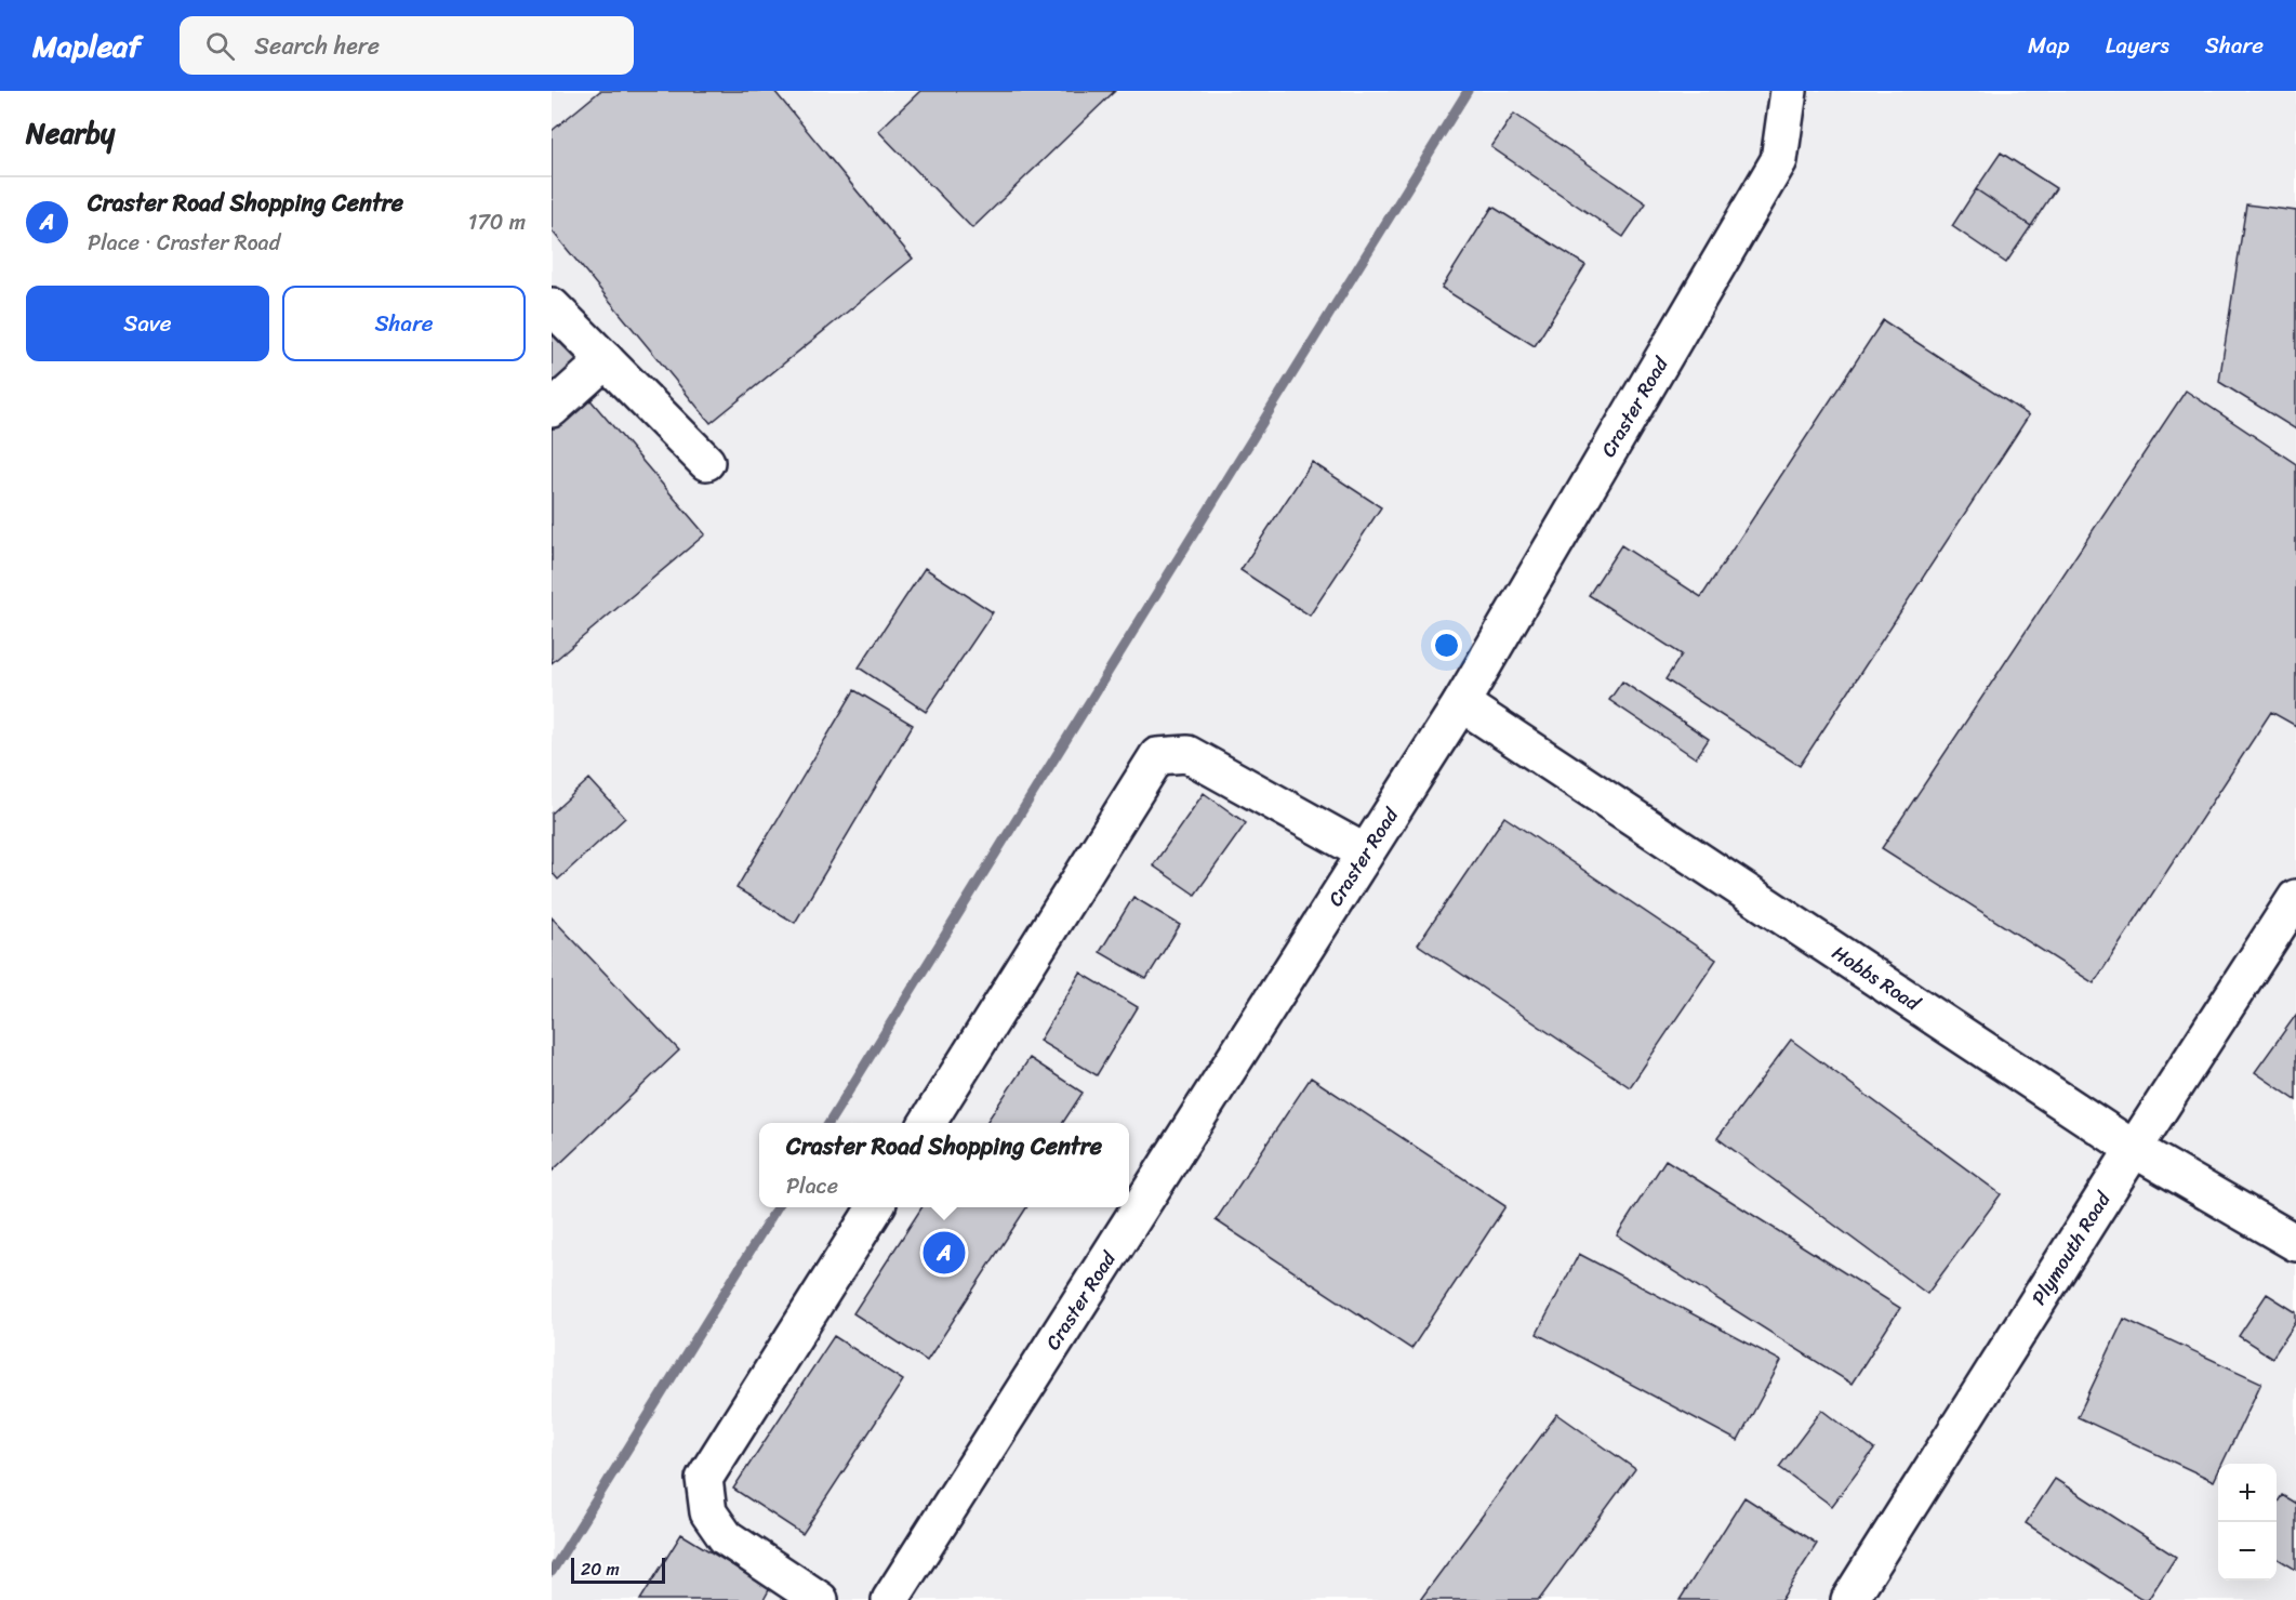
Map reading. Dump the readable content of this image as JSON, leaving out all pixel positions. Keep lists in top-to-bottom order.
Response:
{
  "streets": {
    "street": ["Craster Road", "Hobbs Road", "Plymouth Road"]
  },
  "crossings": [
    ["Craster Road", "Hobbs Road"],
    ["Hobbs Road", "Plymouth Road"]
  ],
  "scale_bar": "20 m",
  "page": {
    "header": "Mapleaf",
    "search": "Search here",
    "nav": ["Map", "Layers", "Share"],
    "heading": "Nearby",
    "list": [
      {
        "mark": "A",
        "name": "Craster Road Shopping Centre",
        "note": "Place · Craster Road",
        "value": "170 m"
      }
    ],
    "buttons": ["Save", "Share"],
    "popup": ["Craster Road Shopping Centre", "Place"],
    "pins": "A",
    "map_buttons": ["+", "−"],
    "scale": "20 m"
  }
}
